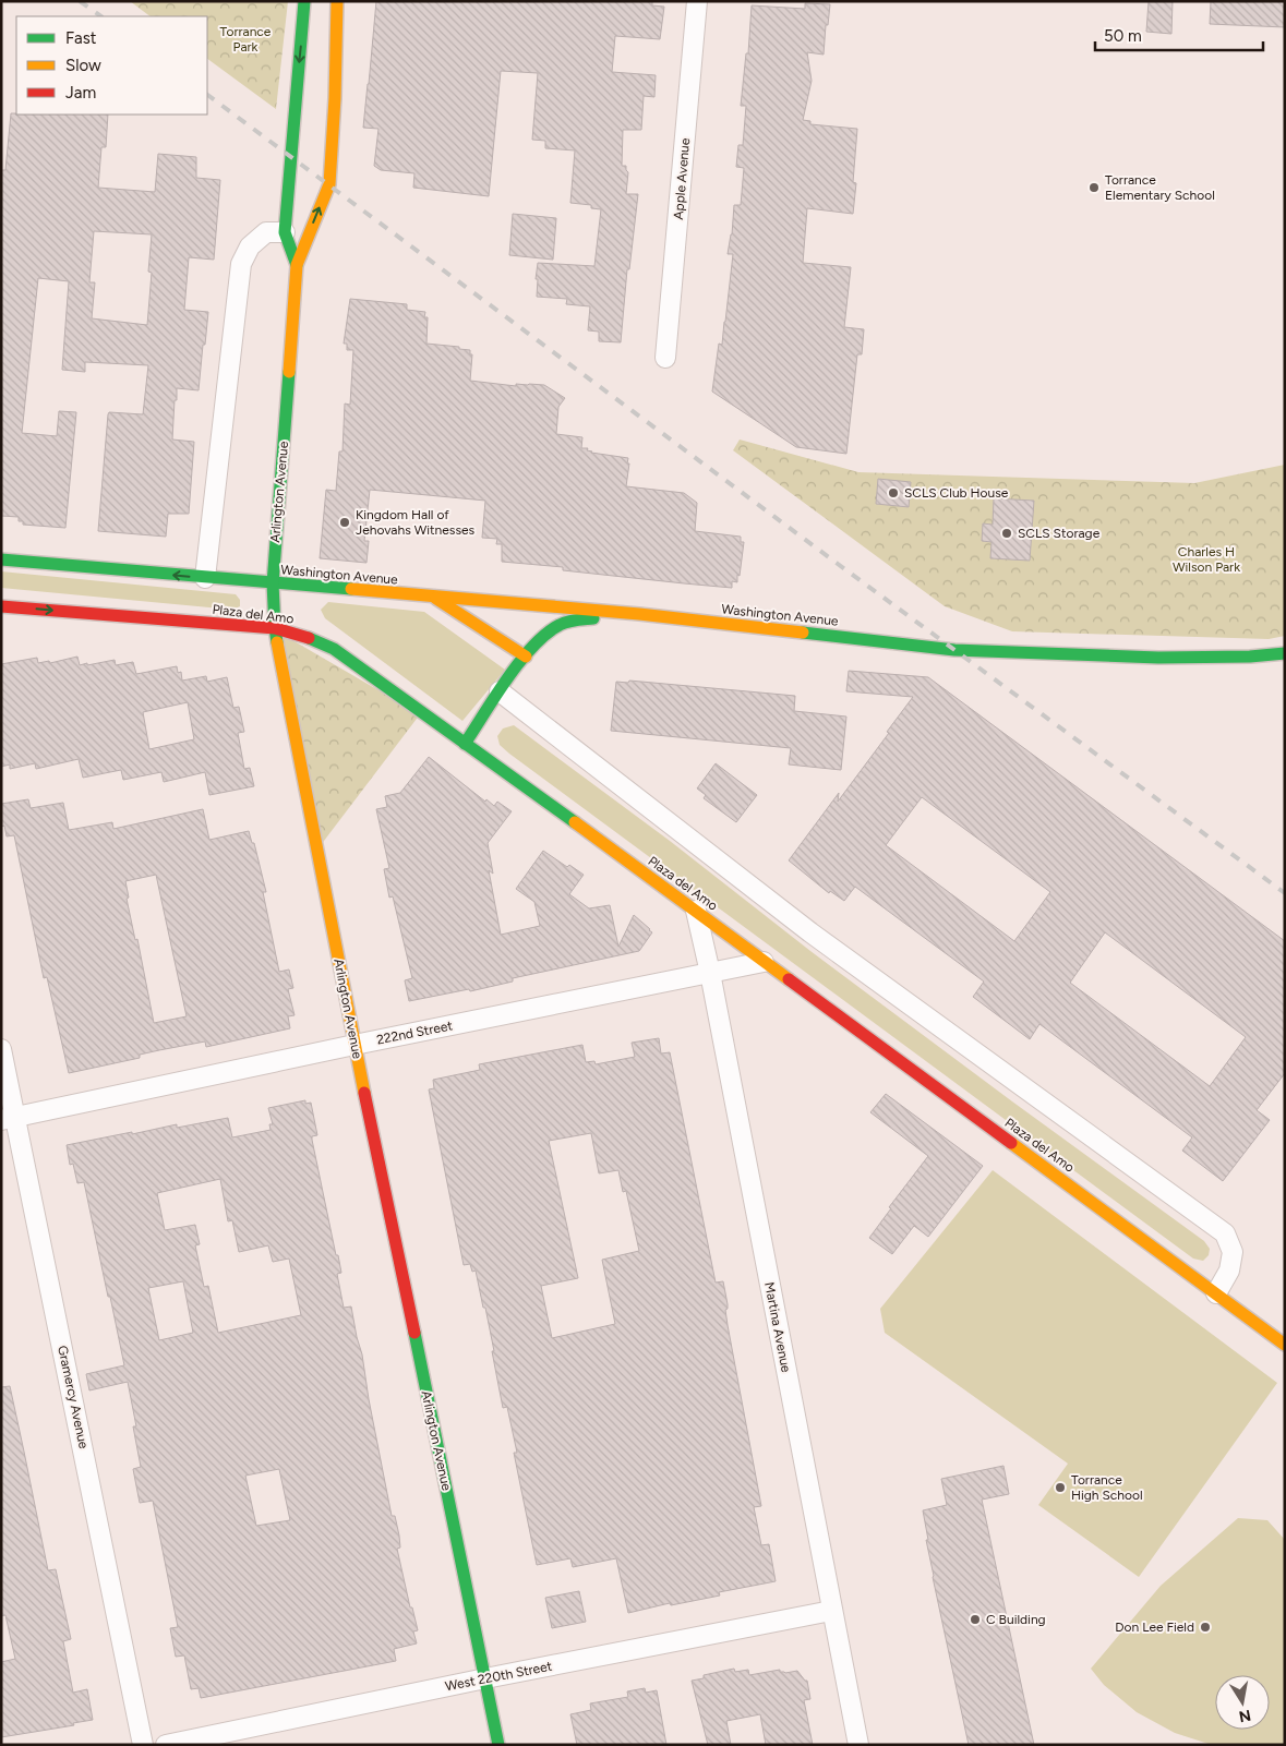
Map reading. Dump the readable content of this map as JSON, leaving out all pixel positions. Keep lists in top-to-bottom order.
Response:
{
  "streets": {
    "main road": ["Arlington Avenue", "Washington Avenue", "Plaza del Amo"],
    "street": [
      "Apple Avenue",
      "222nd Street",
      "Martina Avenue",
      "Gramercy Avenue",
      "West 220th Street"
    ]
  },
  "crossings": [
    ["Arlington Avenue", "Washington Avenue"],
    ["Arlington Avenue", "Plaza del Amo"],
    ["Arlington Avenue", "222nd Street"],
    ["Arlington Avenue", "West 220th Street"],
    ["Plaza del Amo", "222nd Street"],
    ["Plaza del Amo", "Martina Avenue"],
    ["222nd Street", "Martina Avenue"],
    ["222nd Street", "Gramercy Avenue"],
    ["Martina Avenue", "West 220th Street"]
  ],
  "parks": ["Torrance Park", "Charles H Wilson Park"],
  "places": [
    "Torrance Elementary School",
    "SCLS Club House",
    "Kingdom Hall of Jehovahs Witnesses",
    "SCLS Storage",
    "Torrance High School",
    "C Building",
    "Don Lee Field"
  ],
  "legend": ["Fast", "Slow", "Jam"],
  "scale_bar": "50 m",
  "north": "bottom"
}
